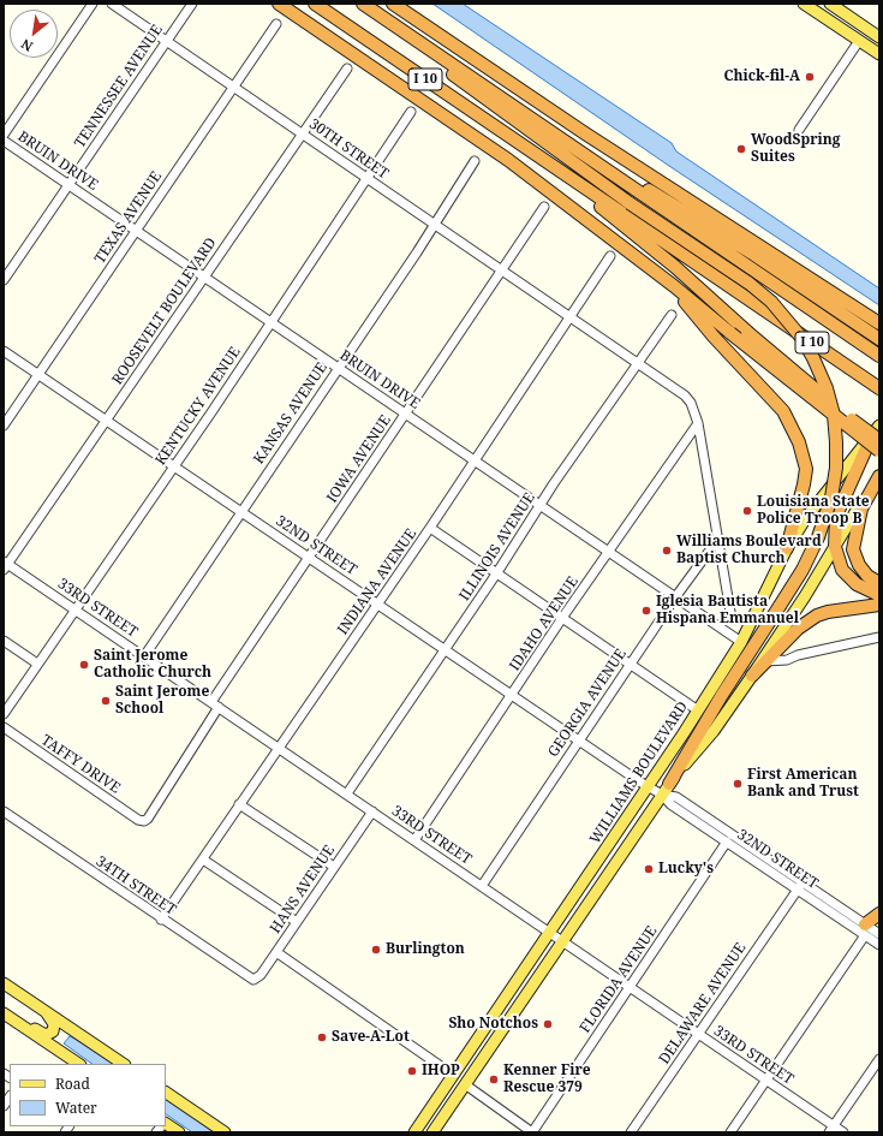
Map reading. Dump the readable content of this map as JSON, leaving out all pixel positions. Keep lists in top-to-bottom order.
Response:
{
  "streets": {
    "highway": ["I 10"],
    "main road": ["WILLIAMS BOULEVARD"],
    "street": [
      "TENNESSEE AVENUE",
      "30TH STREET",
      "BRUIN DRIVE",
      "TEXAS AVENUE",
      "ROOSEVELT BOULEVARD",
      "KENTUCKY AVENUE",
      "KANSAS AVENUE",
      "IOWA AVENUE",
      "32ND STREET",
      "ILLINOIS AVENUE",
      "INDIANA AVENUE",
      "33RD STREET",
      "IDAHO AVENUE",
      "GEORGIA AVENUE",
      "TAFFY DRIVE",
      "34TH STREET",
      "HANS AVENUE",
      "FLORIDA AVENUE",
      "DELAWARE AVENUE"
    ]
  },
  "crossings": [
    ["TENNESSEE AVENUE", "30TH STREET"],
    ["TENNESSEE AVENUE", "BRUIN DRIVE"],
    ["30TH STREET", "TEXAS AVENUE"],
    ["30TH STREET", "ROOSEVELT BOULEVARD"],
    ["30TH STREET", "KENTUCKY AVENUE"],
    ["30TH STREET", "KANSAS AVENUE"],
    ["30TH STREET", "IOWA AVENUE"],
    ["30TH STREET", "ILLINOIS AVENUE"],
    ["30TH STREET", "INDIANA AVENUE"],
    ["30TH STREET", "IDAHO AVENUE"],
    ["30TH STREET", "GEORGIA AVENUE"],
    ["BRUIN DRIVE", "TEXAS AVENUE"],
    ["BRUIN DRIVE", "ROOSEVELT BOULEVARD"],
    ["BRUIN DRIVE", "KENTUCKY AVENUE"],
    ["BRUIN DRIVE", "KANSAS AVENUE"],
    ["BRUIN DRIVE", "IOWA AVENUE"],
    ["BRUIN DRIVE", "ILLINOIS AVENUE"],
    ["BRUIN DRIVE", "INDIANA AVENUE"],
    ["BRUIN DRIVE", "IDAHO AVENUE"],
    ["BRUIN DRIVE", "GEORGIA AVENUE"],
    ["BRUIN DRIVE", "WILLIAMS BOULEVARD"],
    ["TEXAS AVENUE", "32ND STREET"],
    ["ROOSEVELT BOULEVARD", "32ND STREET"],
    ["ROOSEVELT BOULEVARD", "33RD STREET"],
    ["KENTUCKY AVENUE", "32ND STREET"],
    ["KENTUCKY AVENUE", "33RD STREET"],
    ["KANSAS AVENUE", "32ND STREET"],
    ["KANSAS AVENUE", "33RD STREET"],
    ["IOWA AVENUE", "32ND STREET"],
    ["IOWA AVENUE", "33RD STREET"],
    ["32ND STREET", "ILLINOIS AVENUE"],
    ["32ND STREET", "INDIANA AVENUE"],
    ["32ND STREET", "IDAHO AVENUE"],
    ["32ND STREET", "GEORGIA AVENUE"],
    ["32ND STREET", "WILLIAMS BOULEVARD"],
    ["32ND STREET", "FLORIDA AVENUE"],
    ["32ND STREET", "DELAWARE AVENUE"],
    ["ILLINOIS AVENUE", "33RD STREET"],
    ["INDIANA AVENUE", "33RD STREET"],
    ["INDIANA AVENUE", "34TH STREET"],
    ["33RD STREET", "IDAHO AVENUE"],
    ["33RD STREET", "GEORGIA AVENUE"],
    ["33RD STREET", "TAFFY DRIVE"],
    ["33RD STREET", "WILLIAMS BOULEVARD"],
    ["33RD STREET", "HANS AVENUE"],
    ["33RD STREET", "FLORIDA AVENUE"],
    ["33RD STREET", "DELAWARE AVENUE"],
    ["34TH STREET", "HANS AVENUE"]
  ],
  "places": [
    "Chick-fil-A",
    "WoodSpring Suites",
    "Louisiana State Police Troop B",
    "Williams Boulevard Baptist Church",
    "Iglesia Bautista Hispana Emmanuel",
    "Saint Jerome Catholic Church",
    "Saint Jerome School",
    "First American Bank and Trust",
    "Lucky's",
    "Burlington",
    "Sho Notchos",
    "Save-A-Lot",
    "IHOP",
    "Kenner Fire Rescue 379"
  ],
  "legend": ["Road", "Water"],
  "north": "bottom left"
}
